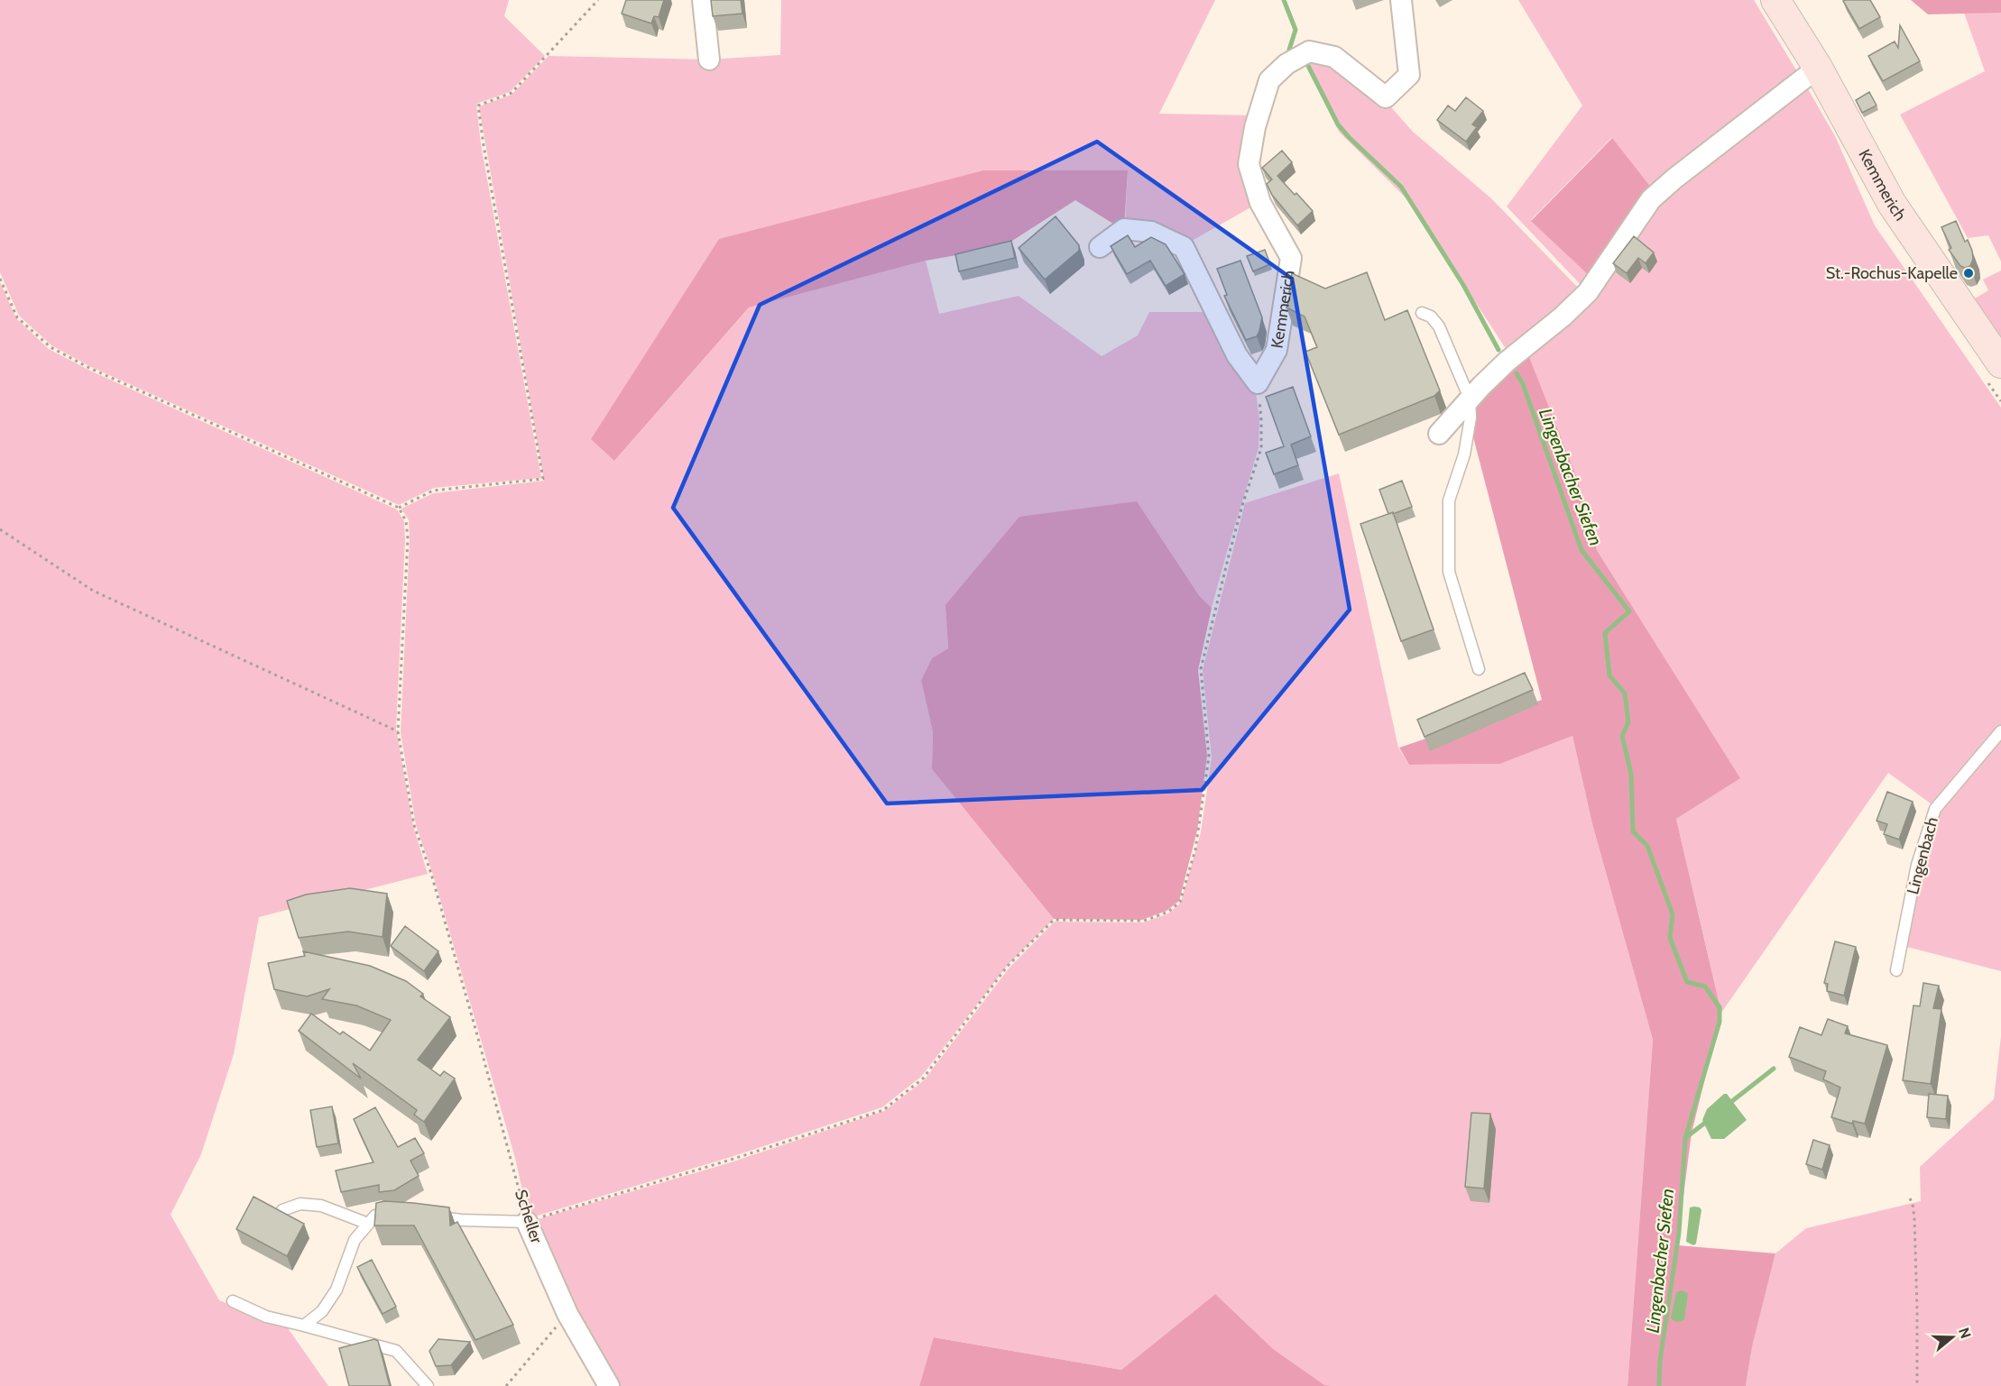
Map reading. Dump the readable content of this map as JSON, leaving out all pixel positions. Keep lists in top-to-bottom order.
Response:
{
  "streets": {
    "street": ["Kemmerich", "Scheller"],
    "lane": ["Lingenbach"]
  },
  "water": ["Lingenbacher Siefen"],
  "places": ["St.-Rochus-Kapelle"],
  "north": "right"
}
